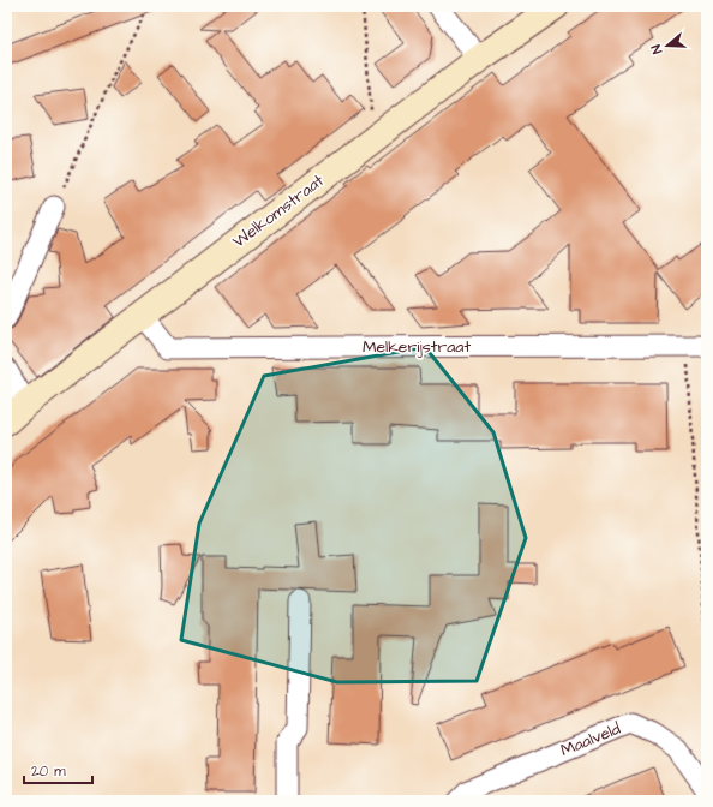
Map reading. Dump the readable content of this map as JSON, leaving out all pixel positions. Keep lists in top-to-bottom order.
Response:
{
  "streets": {
    "street": ["Welkomstraat", "Melkerijstraat", "Maalveld"]
  },
  "crossings": [
    ["Welkomstraat", "Melkerijstraat"]
  ],
  "scale_bar": "20 m",
  "north": "left"
}
